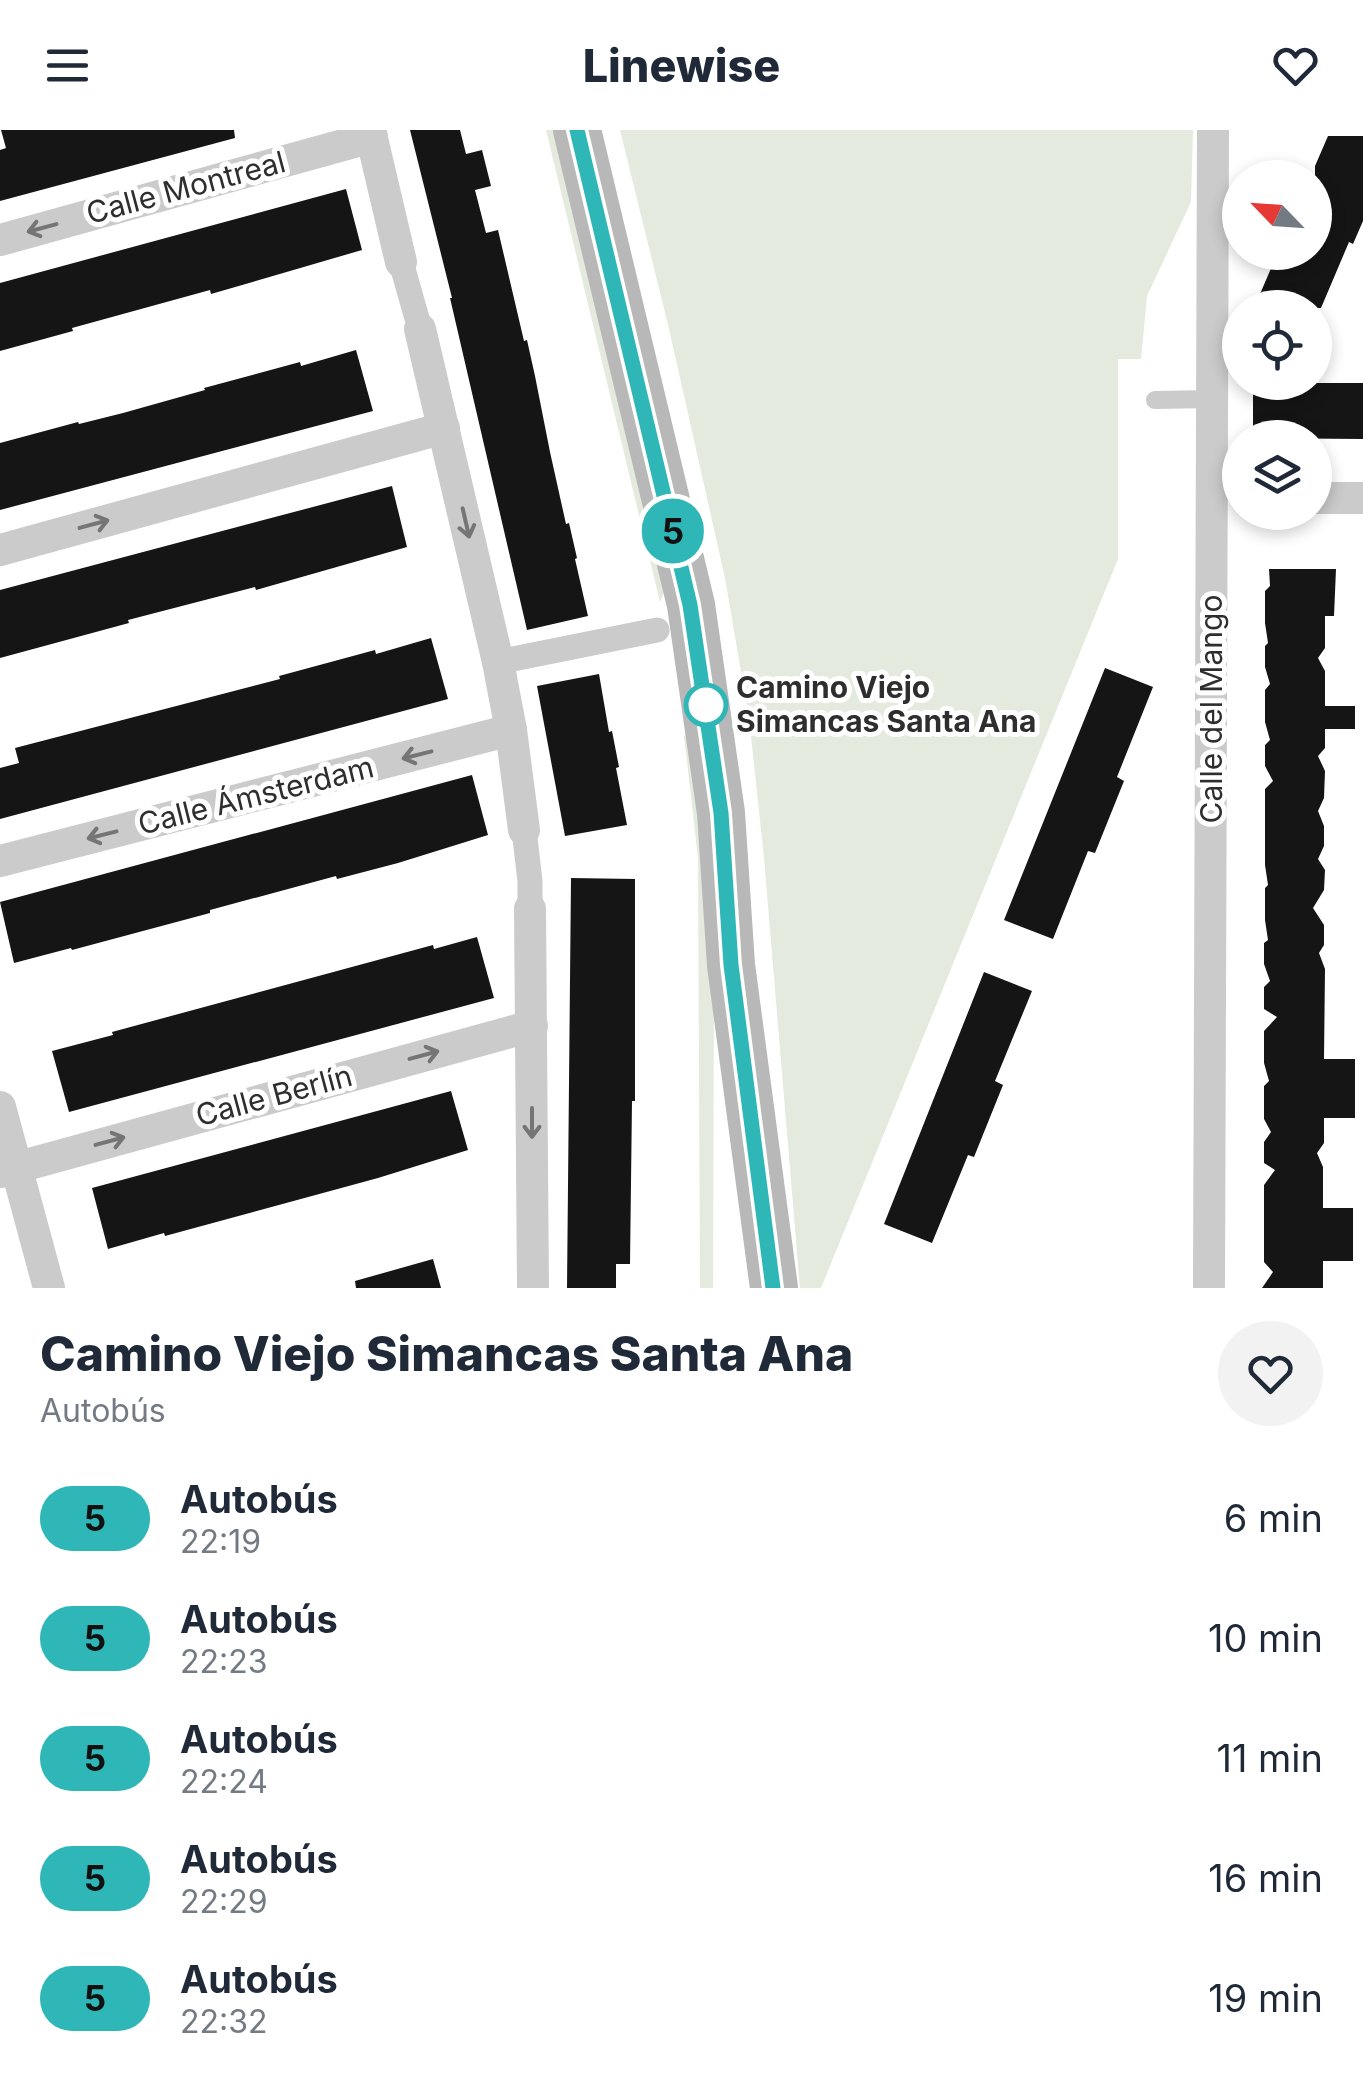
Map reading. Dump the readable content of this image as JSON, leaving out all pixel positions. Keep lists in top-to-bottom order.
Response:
{
  "streets": {
    "street": [
      "Calle Montreal",
      "Calle del Mango",
      "Calle Ámsterdam",
      "Calle Berlín"
    ]
  },
  "one_way": ["Calle Montreal", "Calle Ámsterdam", "Calle Berlín"],
  "places": ["Camino Viejo Simancas Santa Ana"],
  "lines": ["bus line 5"],
  "north": "top left",
  "page": {
    "header": "Linewise",
    "on_map": "5",
    "heading": ["Camino Viejo Simancas Santa Ana", "Autobús"],
    "list": [
      {
        "mark": "5",
        "name": "Autobús",
        "note": "22:19",
        "value": "6 min"
      },
      {
        "mark": "5",
        "name": "Autobús",
        "note": "22:23",
        "value": "10 min"
      },
      {
        "mark": "5",
        "name": "Autobús",
        "note": "22:24",
        "value": "11 min"
      },
      {
        "mark": "5",
        "name": "Autobús",
        "note": "22:29",
        "value": "16 min"
      },
      {
        "mark": "5",
        "name": "Autobús",
        "note": "22:32",
        "value": "19 min"
      }
    ]
  }
}
